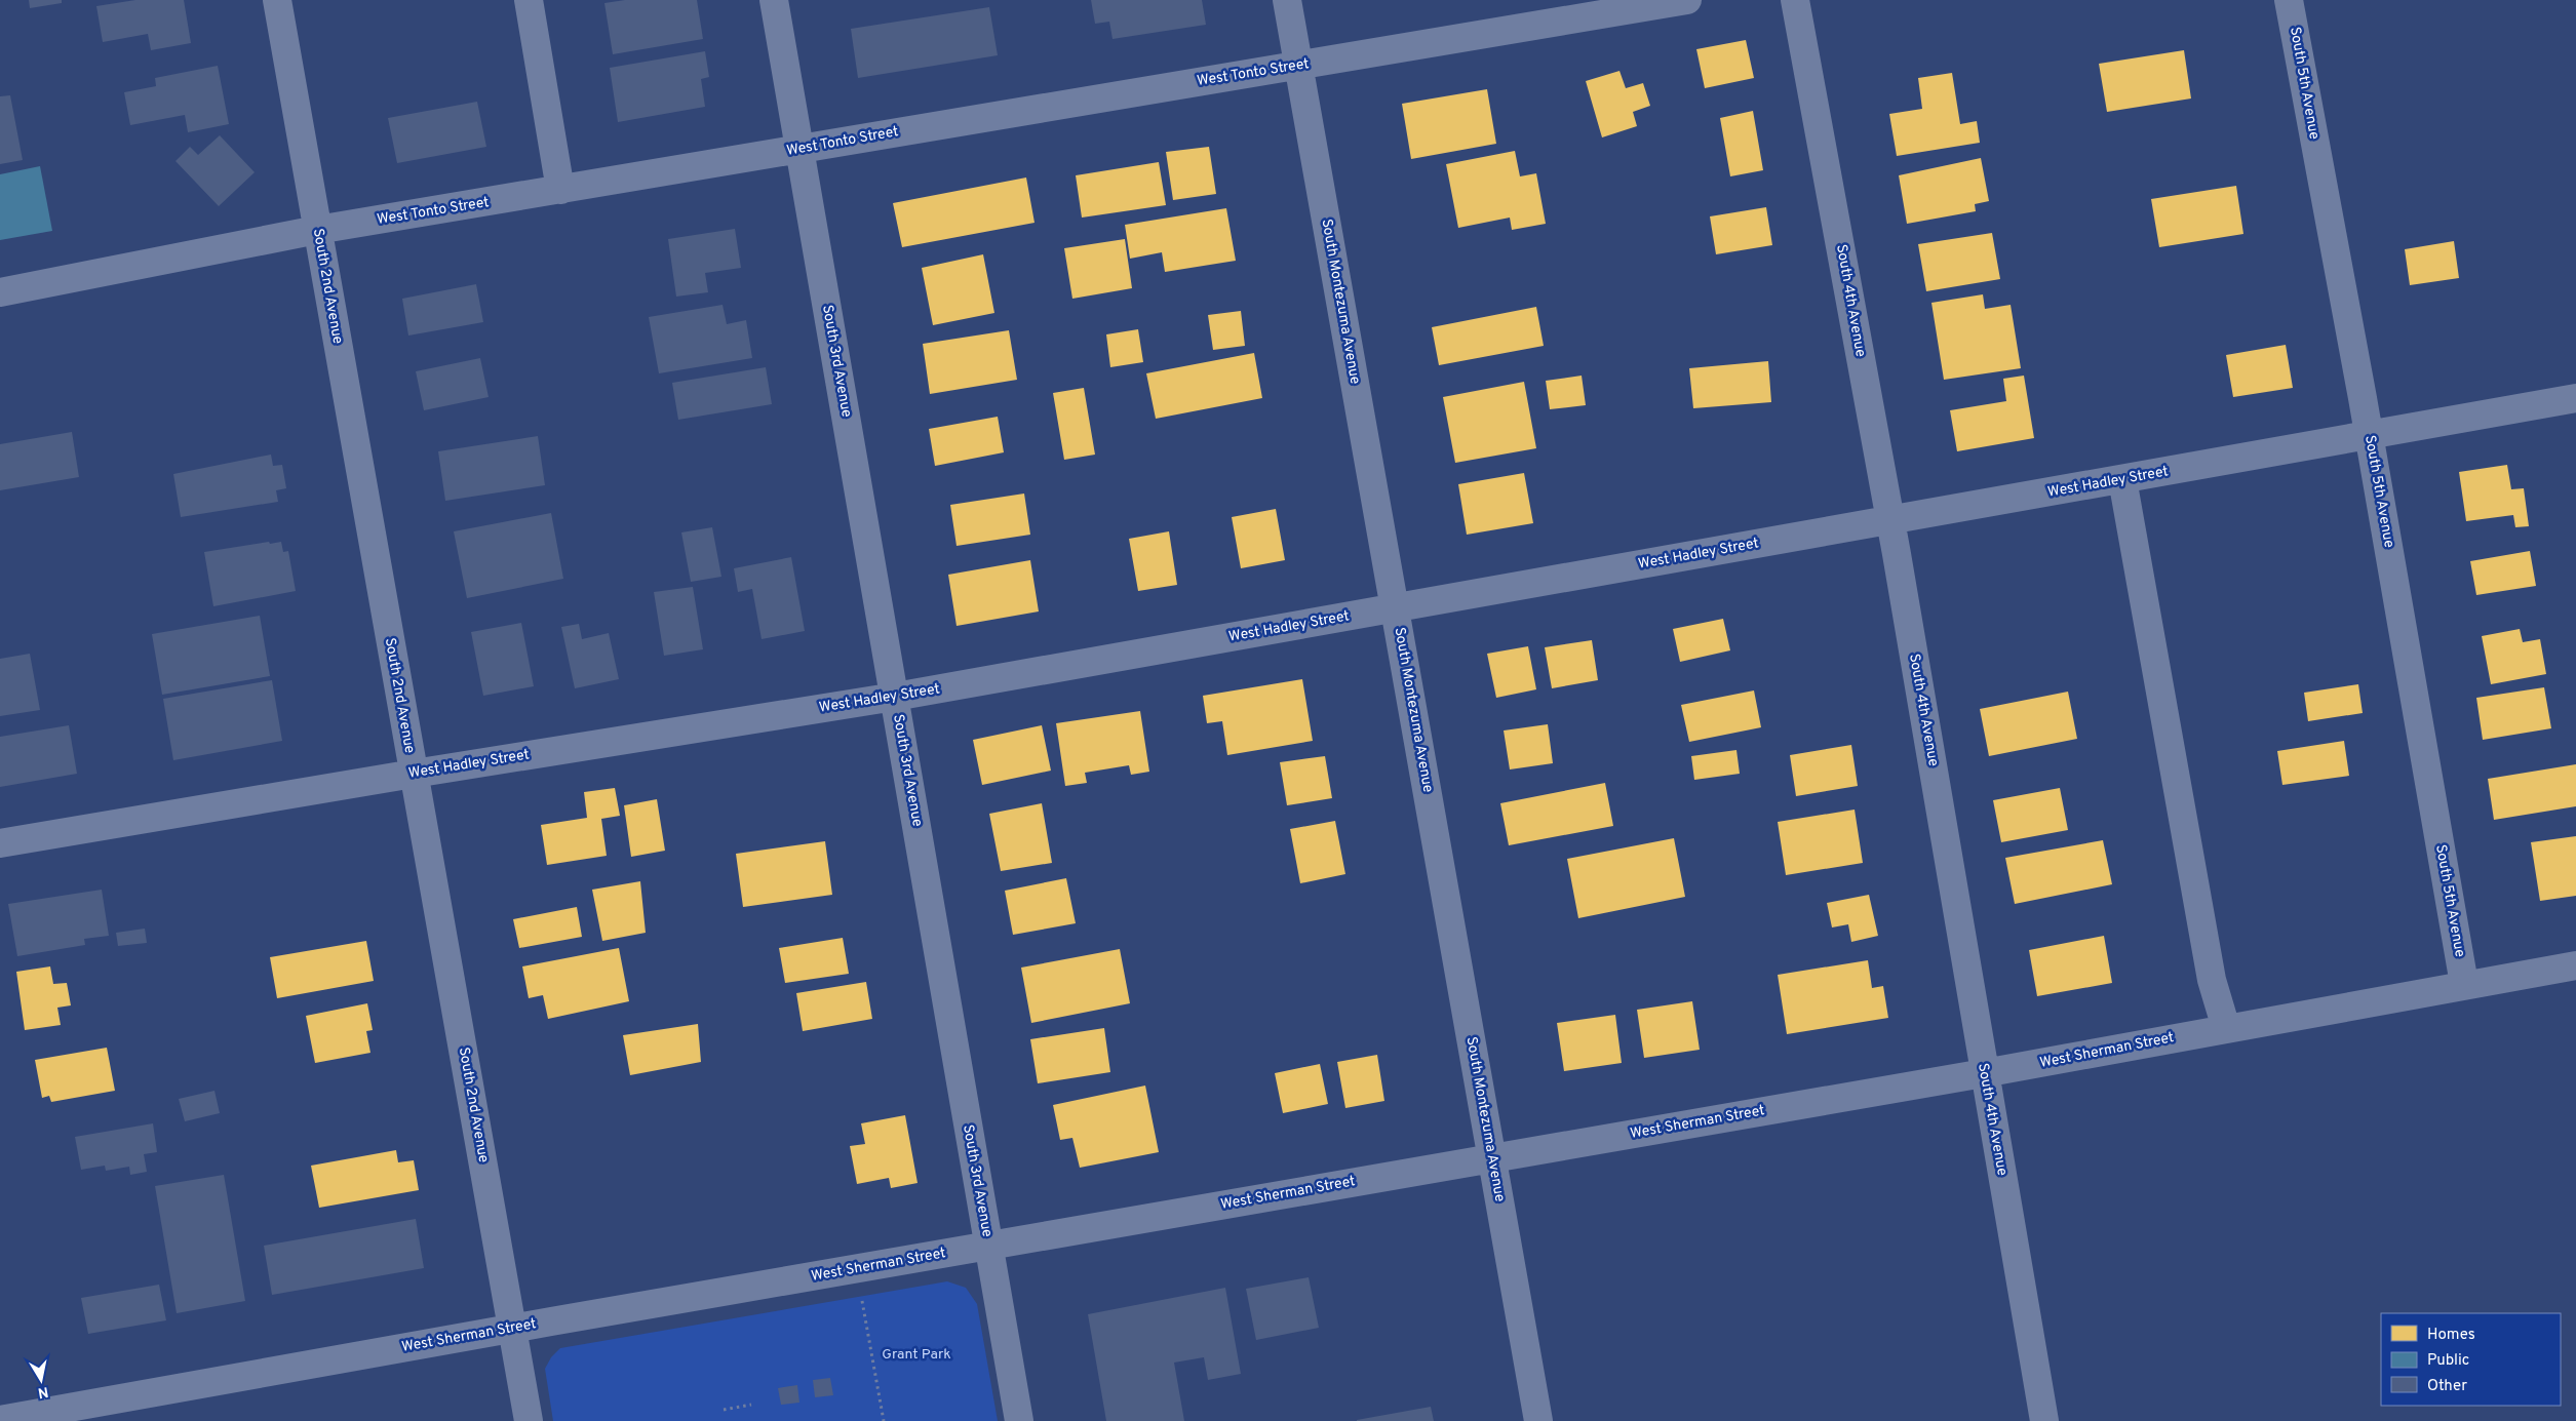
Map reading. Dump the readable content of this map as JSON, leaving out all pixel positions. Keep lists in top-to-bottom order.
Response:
{
  "streets": {
    "street": [
      "West Tonto Street",
      "South 5th Avenue",
      "South 2nd Avenue",
      "South 4th Avenue",
      "South Montezuma Avenue",
      "South 3rd Avenue",
      "West Hadley Street",
      "West Sherman Street"
    ]
  },
  "crossings": [
    ["West Tonto Street", "South 2nd Avenue"],
    ["West Tonto Street", "South Montezuma Avenue"],
    ["West Tonto Street", "South 3rd Avenue"],
    ["South 5th Avenue", "West Hadley Street"],
    ["South 5th Avenue", "West Sherman Street"],
    ["South 2nd Avenue", "West Hadley Street"],
    ["South 2nd Avenue", "West Sherman Street"],
    ["South 4th Avenue", "West Hadley Street"],
    ["South 4th Avenue", "West Sherman Street"],
    ["South Montezuma Avenue", "West Hadley Street"],
    ["South Montezuma Avenue", "West Sherman Street"],
    ["South 3rd Avenue", "West Hadley Street"],
    ["South 3rd Avenue", "West Sherman Street"]
  ],
  "parks": ["Grant Park"],
  "legend": ["Homes", "Public", "Other"],
  "north": "bottom"
}
